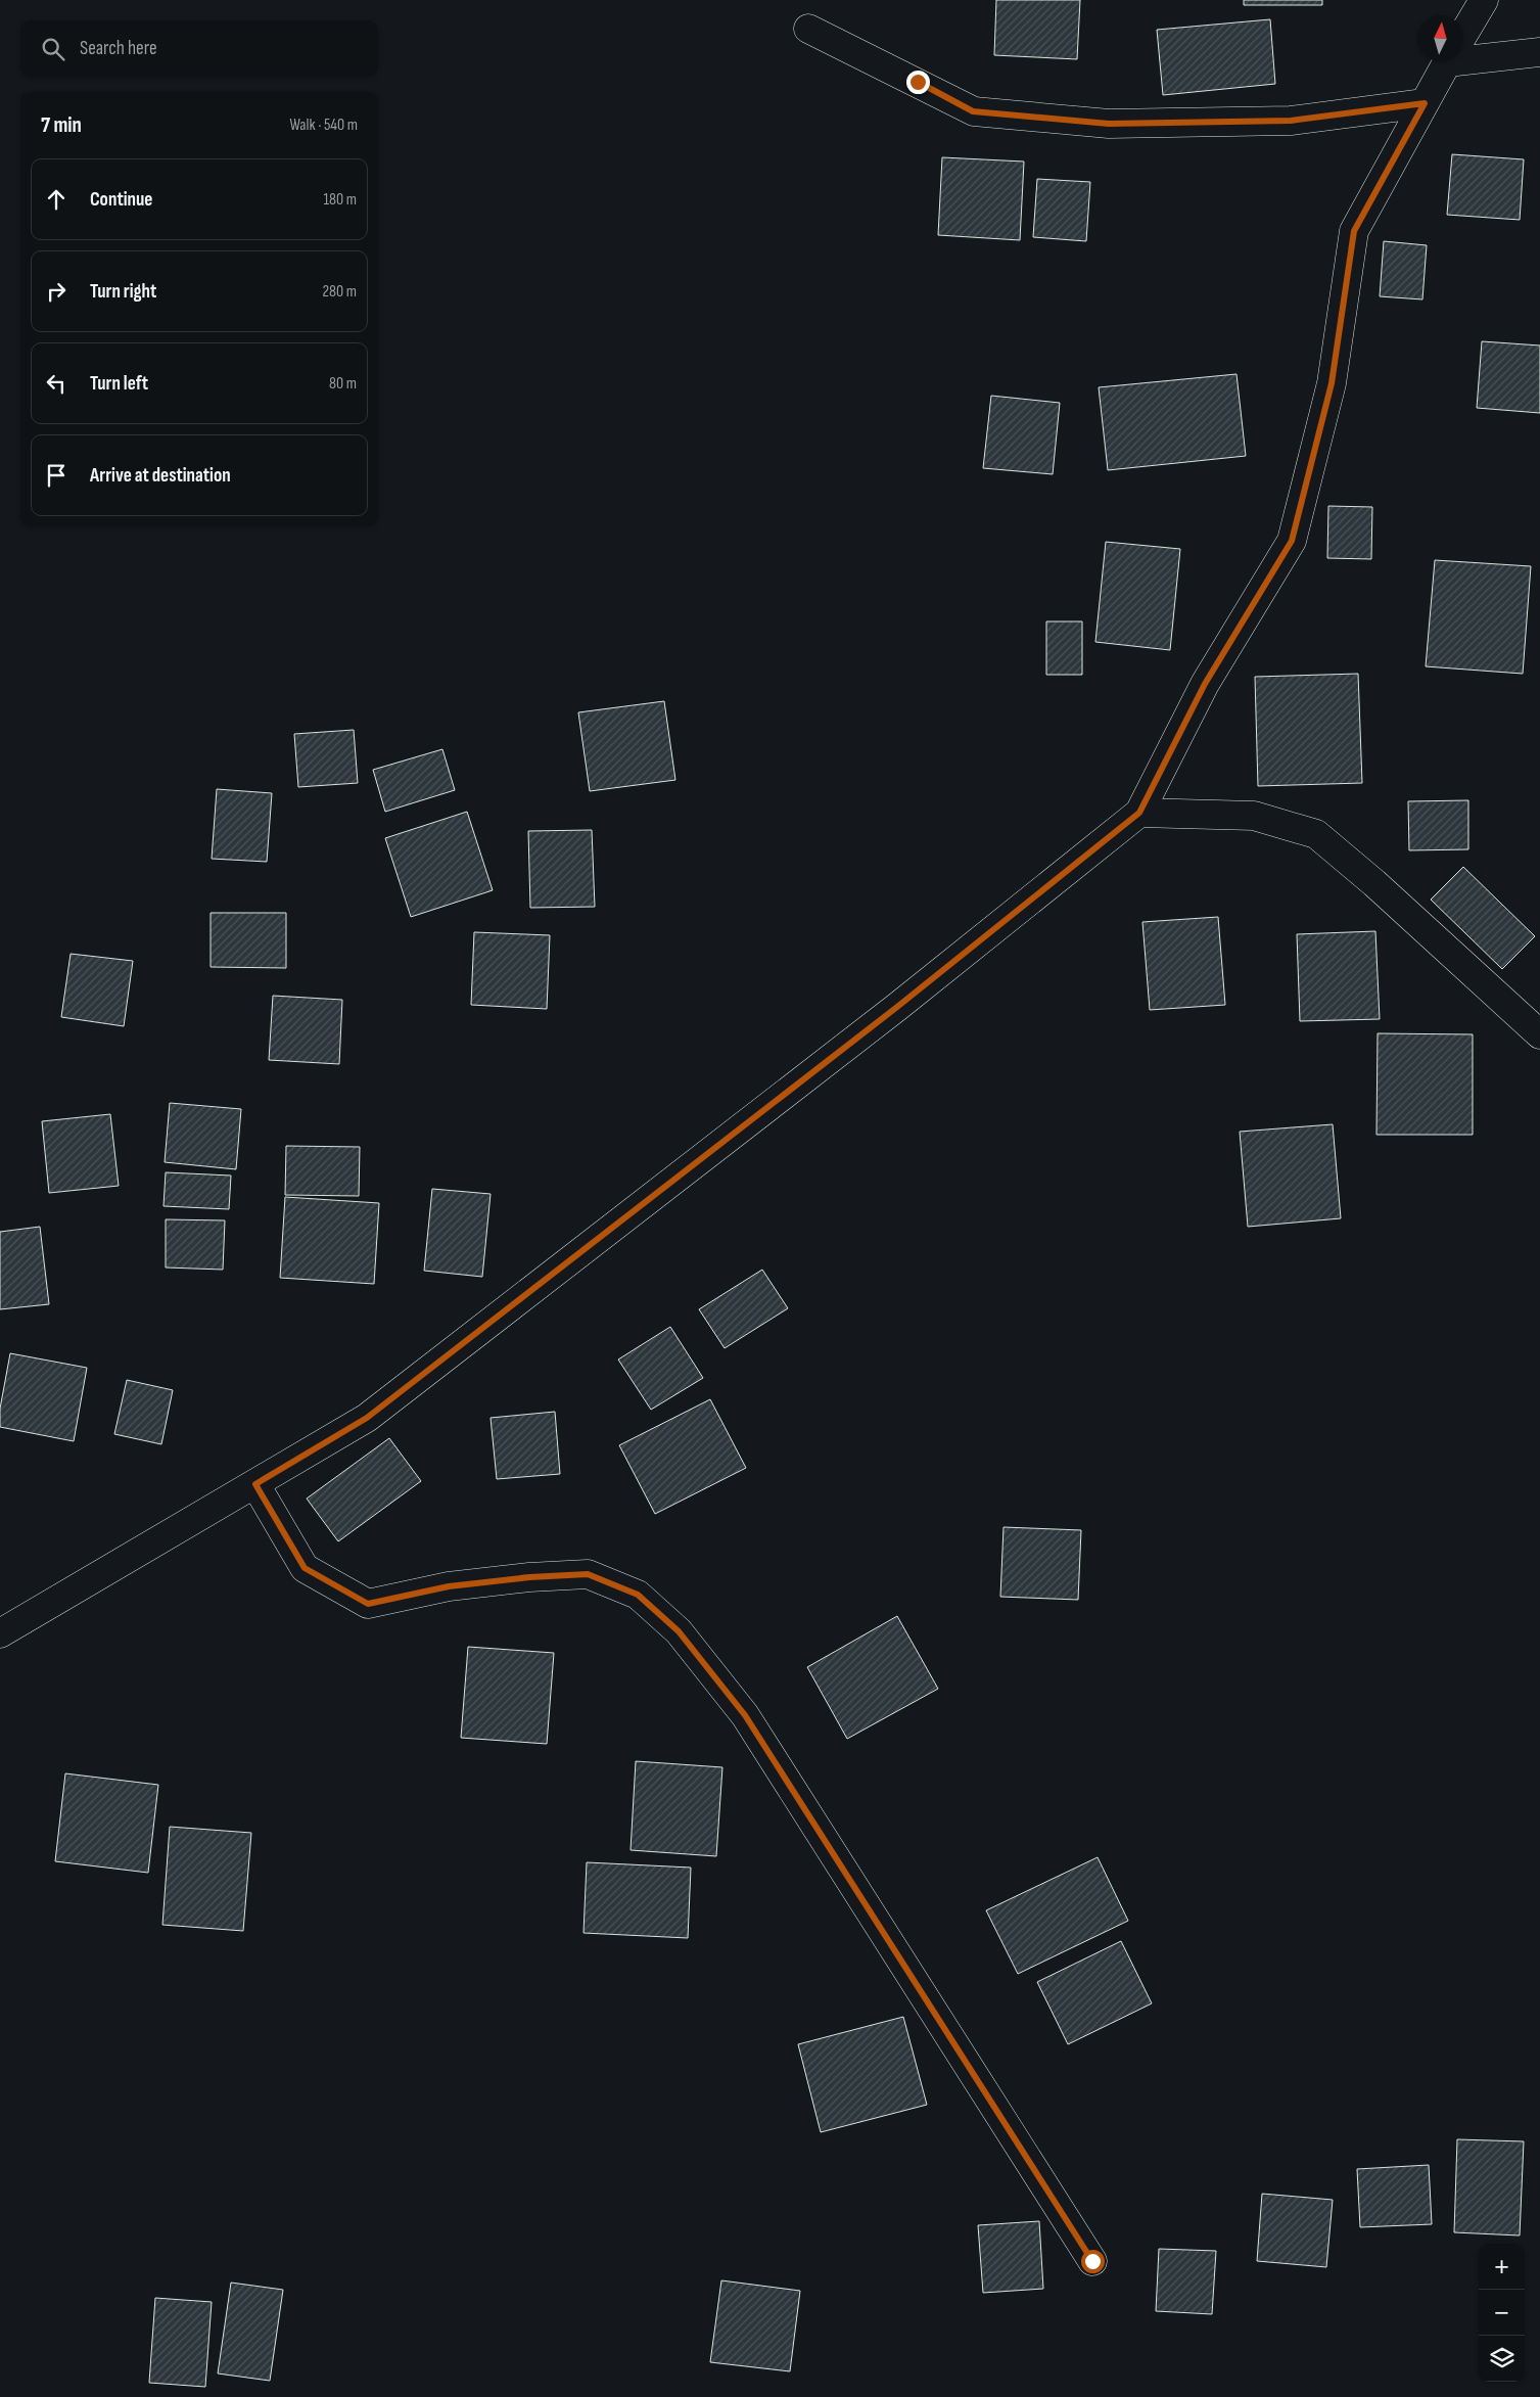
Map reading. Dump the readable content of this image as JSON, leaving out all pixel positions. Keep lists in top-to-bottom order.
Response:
{
  "north": "top",
  "page": {
    "search": "Search here",
    "heading": ["7 min", "Walk · 540 m"],
    "list": [
      ["Continue", "180 m"],
      ["Turn right", "280 m"],
      ["Turn left", "80 m"],
      "Arrive at destination"
    ],
    "map_buttons": ["+", "−"]
  }
}
